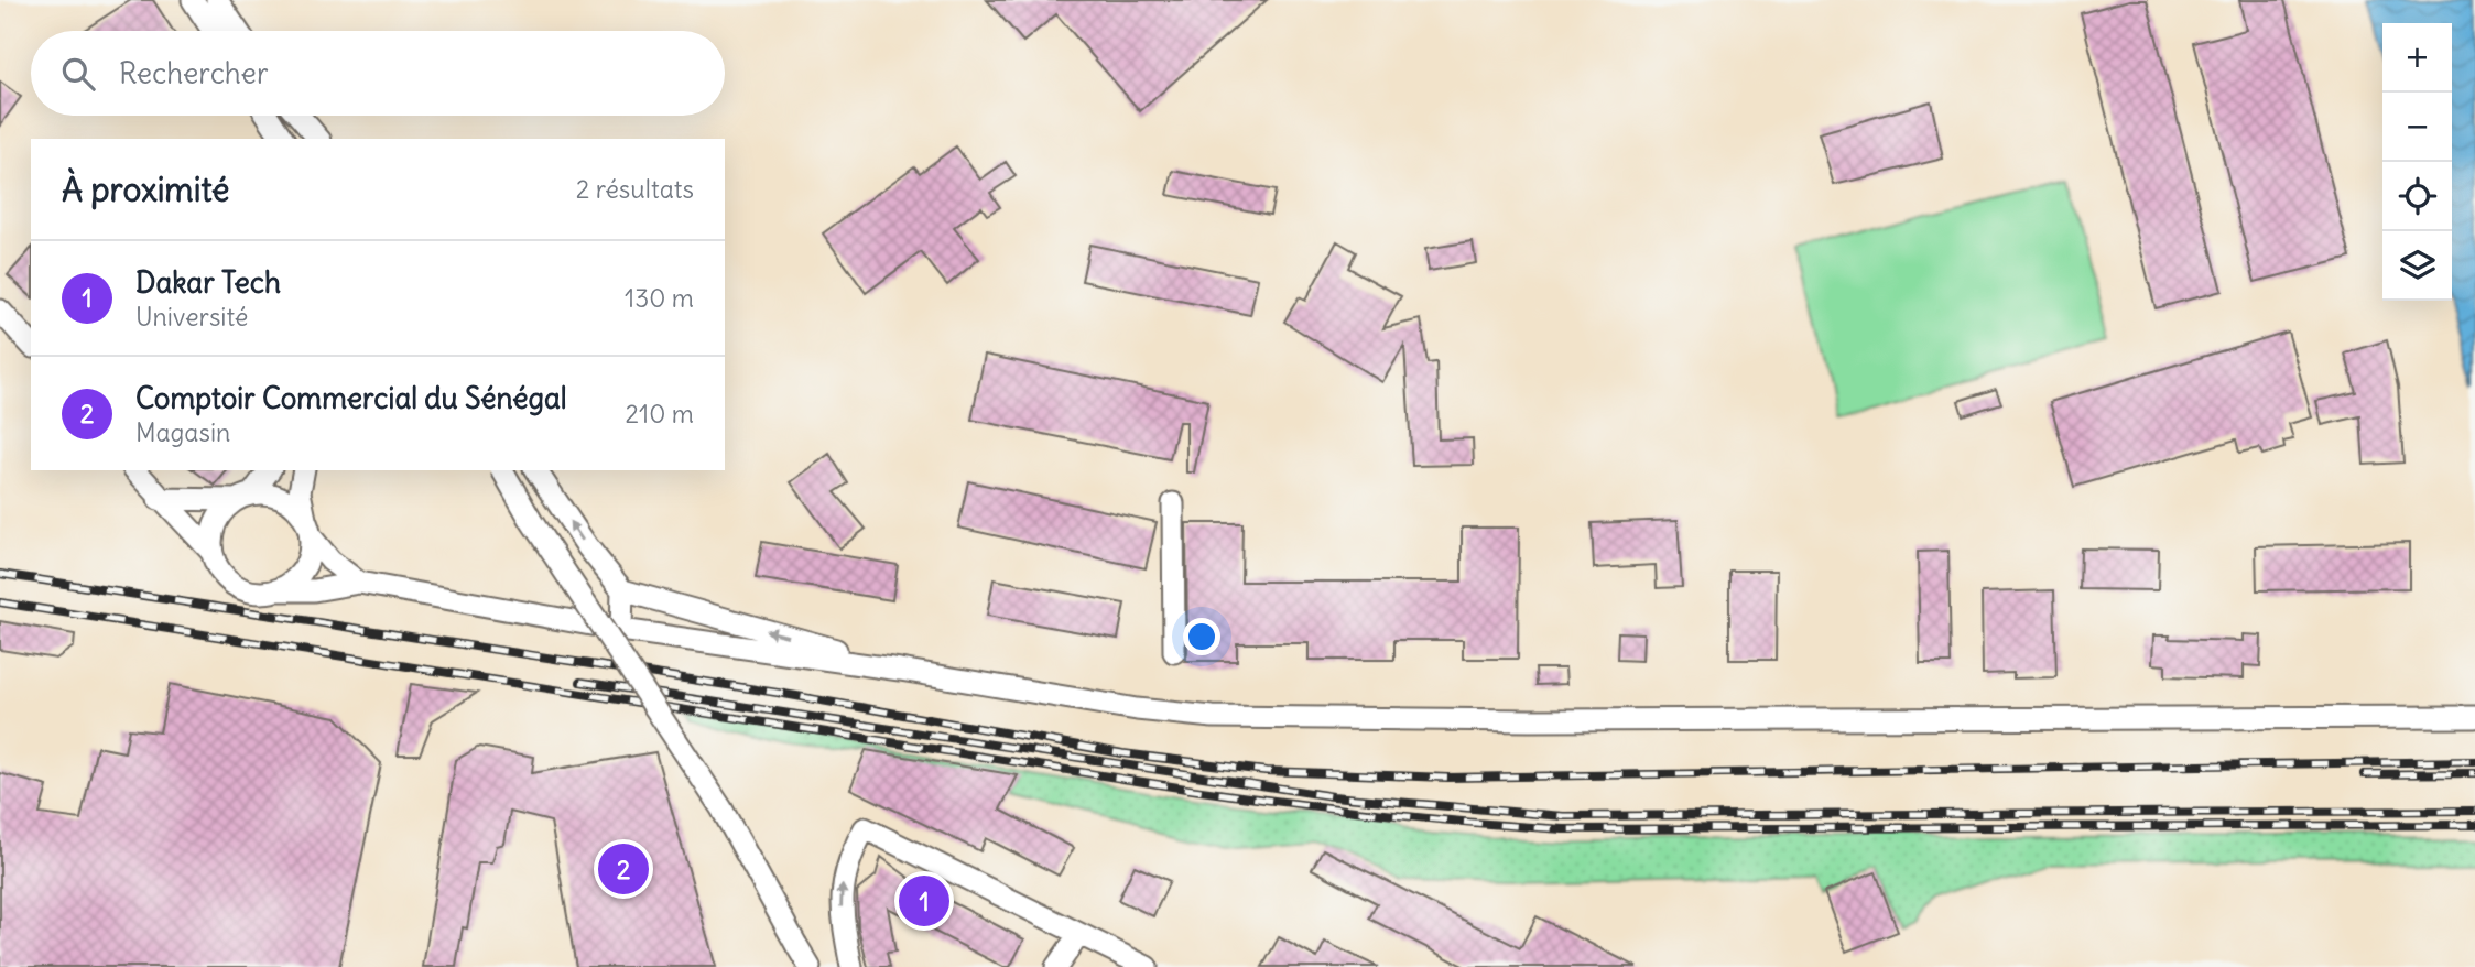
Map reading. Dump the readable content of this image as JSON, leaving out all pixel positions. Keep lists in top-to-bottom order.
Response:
{
  "page": {
    "map_buttons": ["+", "−"],
    "search": "Rechercher",
    "heading": ["À proximité", "2 résultats"],
    "list": [
      {
        "mark": "1",
        "name": "Dakar Tech",
        "note": "Université",
        "value": "130 m"
      },
      {
        "mark": "2",
        "name": "Comptoir Commercial du Sénégal",
        "note": "Magasin",
        "value": "210 m"
      }
    ],
    "pins": ["2", "1"]
  }
}
